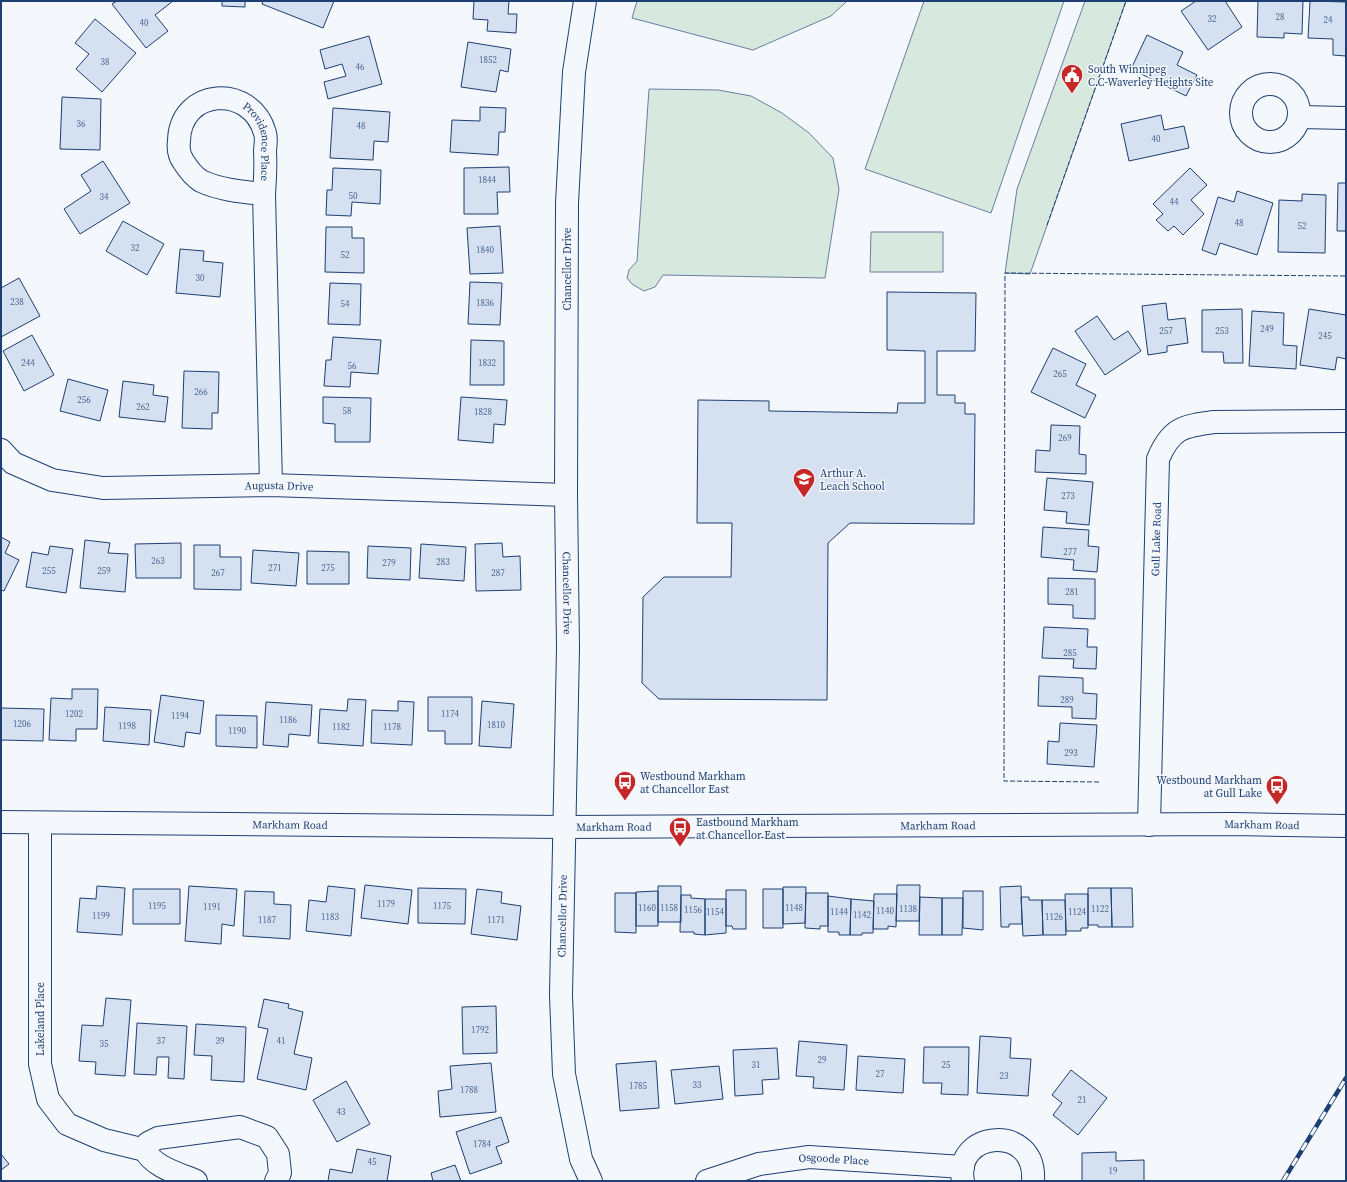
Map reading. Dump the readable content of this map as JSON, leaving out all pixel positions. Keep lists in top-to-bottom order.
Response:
{
  "streets": {
    "street": [
      "Providence Place",
      "Chancellor Drive",
      "Augusta Drive",
      "Gull Lake Road",
      "Markham Road",
      "Lakeland Place",
      "Osgoode Place"
    ]
  },
  "crossings": [
    ["Providence Place", "Augusta Drive"],
    ["Chancellor Drive", "Augusta Drive"],
    ["Chancellor Drive", "Markham Road"],
    ["Gull Lake Road", "Markham Road"],
    ["Markham Road", "Lakeland Place"]
  ],
  "places": {
    "public building": ["South Winnipeg C.C-Waverley Heights Site"],
    "school or university": ["Arthur A. Leach School"],
    "bus stop": ["Westbound Markham at Chancellor East", "Westbound Markham at Gull Lake", "Eastbound Markham at Chancellor East"]
  },
  "house_numbers": [
    "28",
    "32",
    "24",
    "40",
    "1852",
    "38",
    "46",
    "36",
    "48",
    "40",
    "1844",
    "50",
    "34",
    "44",
    "48",
    "52",
    "32",
    "1840",
    "52",
    "30",
    "238",
    "1836",
    "54",
    "249",
    "257",
    "253",
    "245",
    "244",
    "1832",
    "56",
    "265",
    "266",
    "256",
    "262",
    "58",
    "1828",
    "269",
    "273",
    "277",
    "263",
    "283",
    "279",
    "271",
    "275",
    "255",
    "259",
    "267",
    "287",
    "281",
    "285",
    "289",
    "1202",
    "1174",
    "1194",
    "1186",
    "1206",
    "1810",
    "1198",
    "1182",
    "1178",
    "1190",
    "293",
    "1179",
    "1195",
    "1175",
    "1191",
    "1160",
    "1158",
    "1148",
    "1138",
    "1122",
    "1156",
    "1140",
    "1154",
    "1144",
    "1124",
    "1142",
    "1199",
    "1183",
    "1126",
    "1187",
    "1171",
    "1792",
    "37",
    "39",
    "41",
    "35",
    "29",
    "31",
    "25",
    "27",
    "23",
    "33",
    "1785",
    "1788",
    "21",
    "43",
    "1784",
    "45",
    "19"
  ]
}
